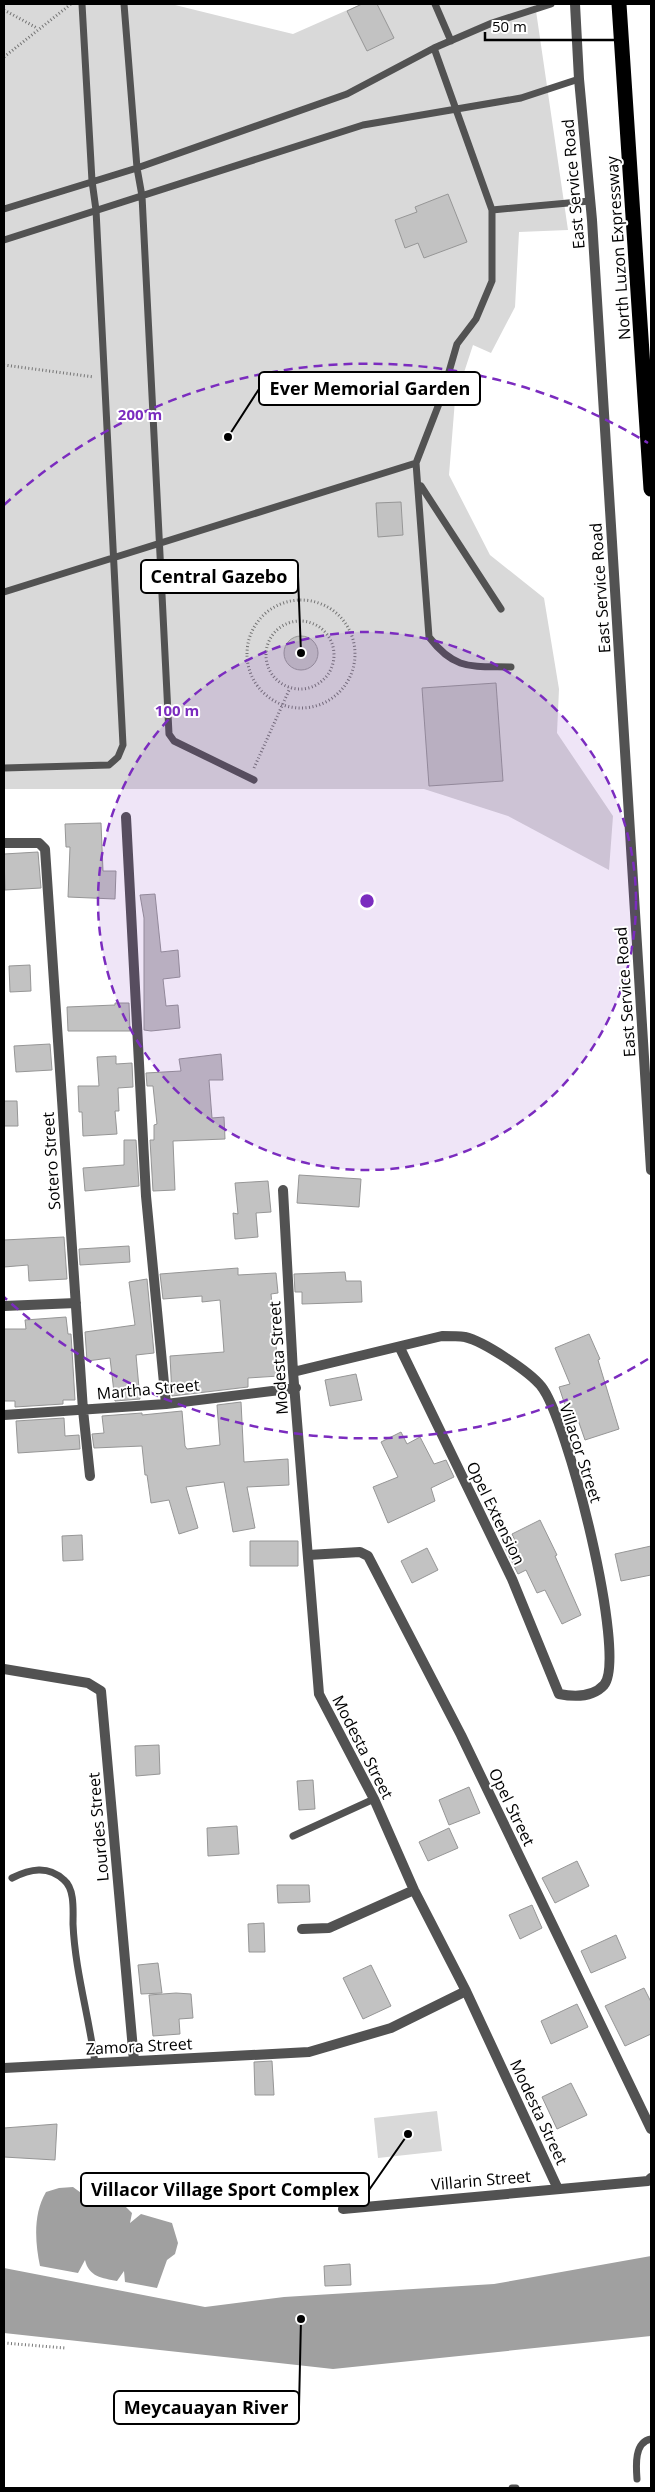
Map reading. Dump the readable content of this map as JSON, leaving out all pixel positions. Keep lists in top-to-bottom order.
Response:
{
  "streets": {
    "highway": ["North Luzon Expressway"],
    "street": [
      "East Service Road",
      "Sotero Street",
      "Modesta Street",
      "Martha Street",
      "Villacor Street",
      "Opel Extension",
      "Opel Street",
      "Lourdes Street",
      "Zamora Street",
      "Villarin Street"
    ]
  },
  "crossings": [
    ["Sotero Street", "Martha Street"],
    ["Modesta Street", "Martha Street"],
    ["Modesta Street", "Villacor Street"],
    ["Modesta Street", "Opel Street"],
    ["Modesta Street", "Zamora Street"],
    ["Modesta Street", "Villarin Street"],
    ["Villacor Street", "Opel Extension"],
    ["Lourdes Street", "Zamora Street"]
  ],
  "places": [
    "Ever Memorial Garden",
    "Central Gazebo",
    "Villacor Village Sport Complex",
    "Meycauayan River"
  ],
  "scale_bar": "50 m",
  "rings": ["200 m", "100 m"]
}
